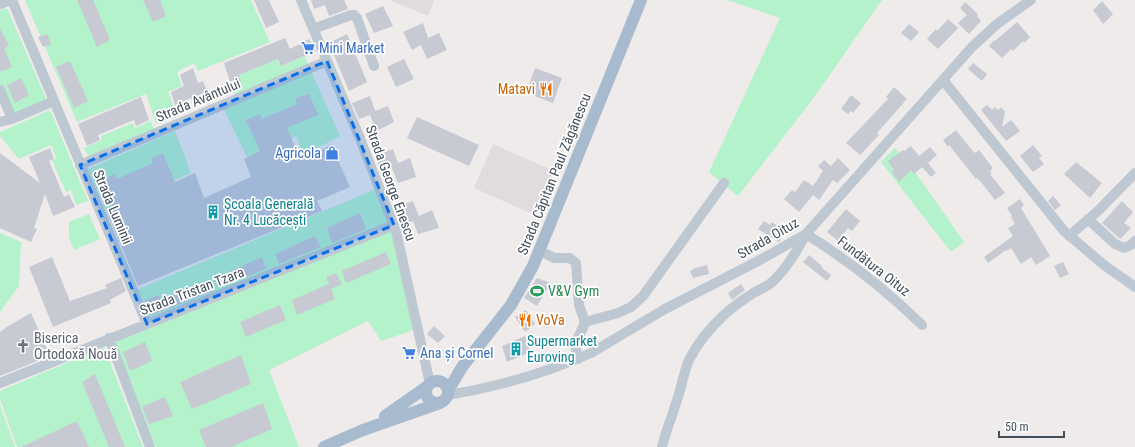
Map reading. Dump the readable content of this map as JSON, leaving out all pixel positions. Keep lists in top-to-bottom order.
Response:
{
  "streets": {
    "main road": ["Strada Căpitan Paul Zăgănescu"],
    "street": [
      "Strada Avântului",
      "Strada George Enescu",
      "Strada Luminii",
      "Strada Oituz",
      "Fundătura Oituz",
      "Strada Tristan Tzara"
    ]
  },
  "crossings": [
    ["Strada Avântului", "Strada George Enescu"],
    ["Strada Avântului", "Strada Luminii"],
    ["Strada Căpitan Paul Zăgănescu", "Strada George Enescu"],
    ["Strada Căpitan Paul Zăgănescu", "Strada Oituz"],
    ["Strada George Enescu", "Strada Tristan Tzara"],
    ["Strada Luminii", "Strada Tristan Tzara"],
    ["Strada Oituz", "Fundătura Oituz"]
  ],
  "places": {
    "supermarket": ["Mini Market", "Ana și Cornel"],
    "restaurant": ["Matavi", "VoVa"],
    "shop": ["Agricola"],
    "building": ["Școala Generală Nr. 4 Lucăcești", "Supermarket Euroving"],
    "sports": ["V&V Gym"],
    "church": ["Biserica Ortodoxă Nouă"]
  },
  "scale_bar": "50 m"
}
